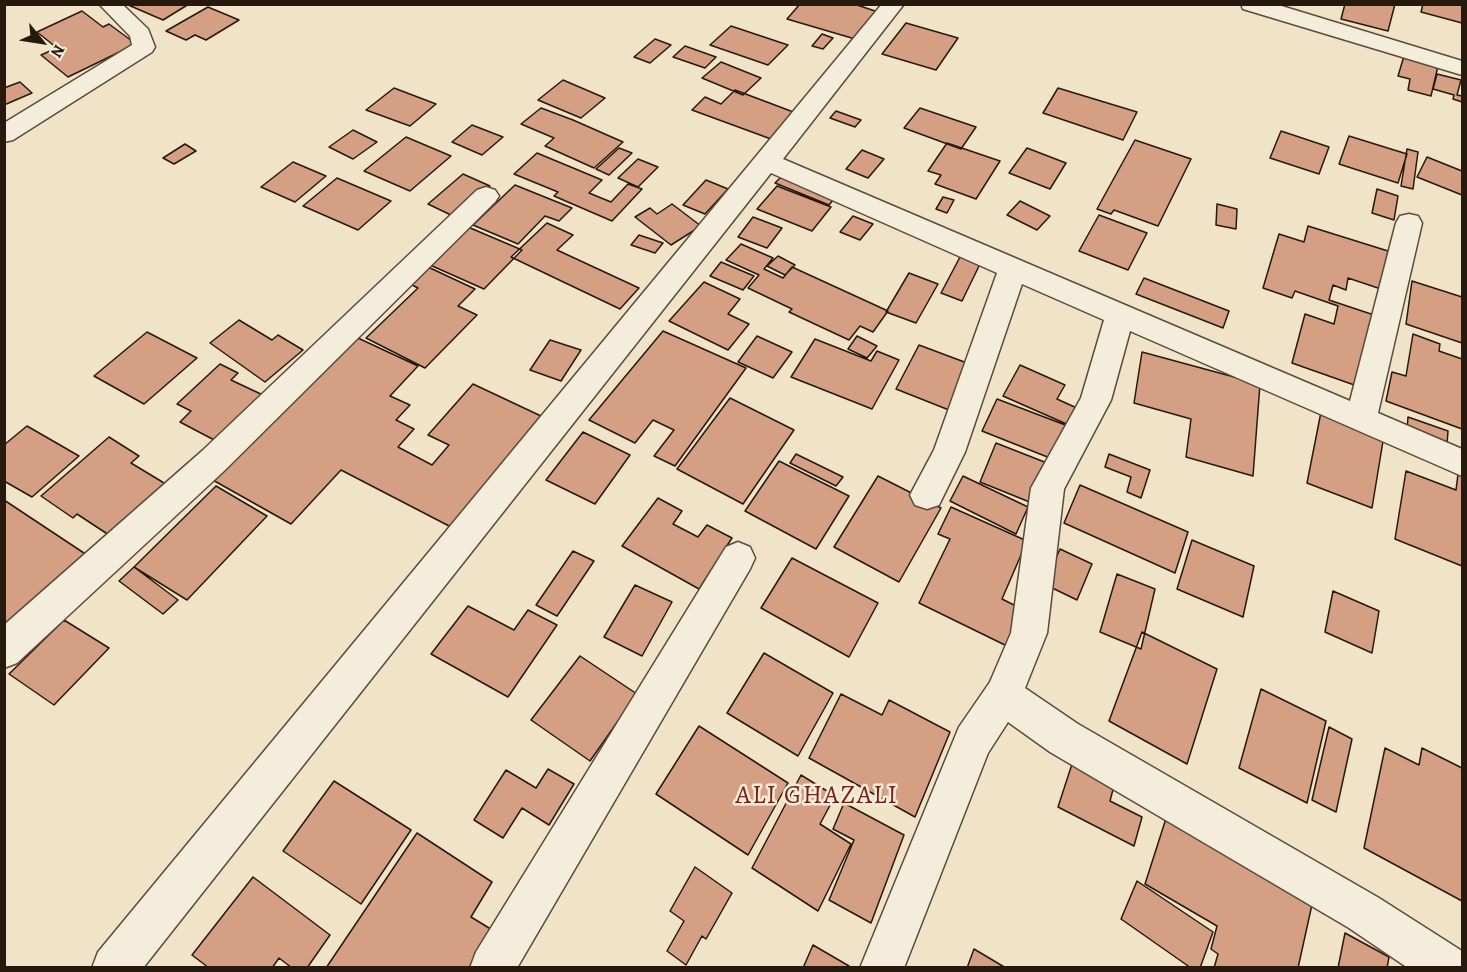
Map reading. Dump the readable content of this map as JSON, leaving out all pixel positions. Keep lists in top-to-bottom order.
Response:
{
  "districts": ["ALI GHAZALI"],
  "north": "bottom right"
}
